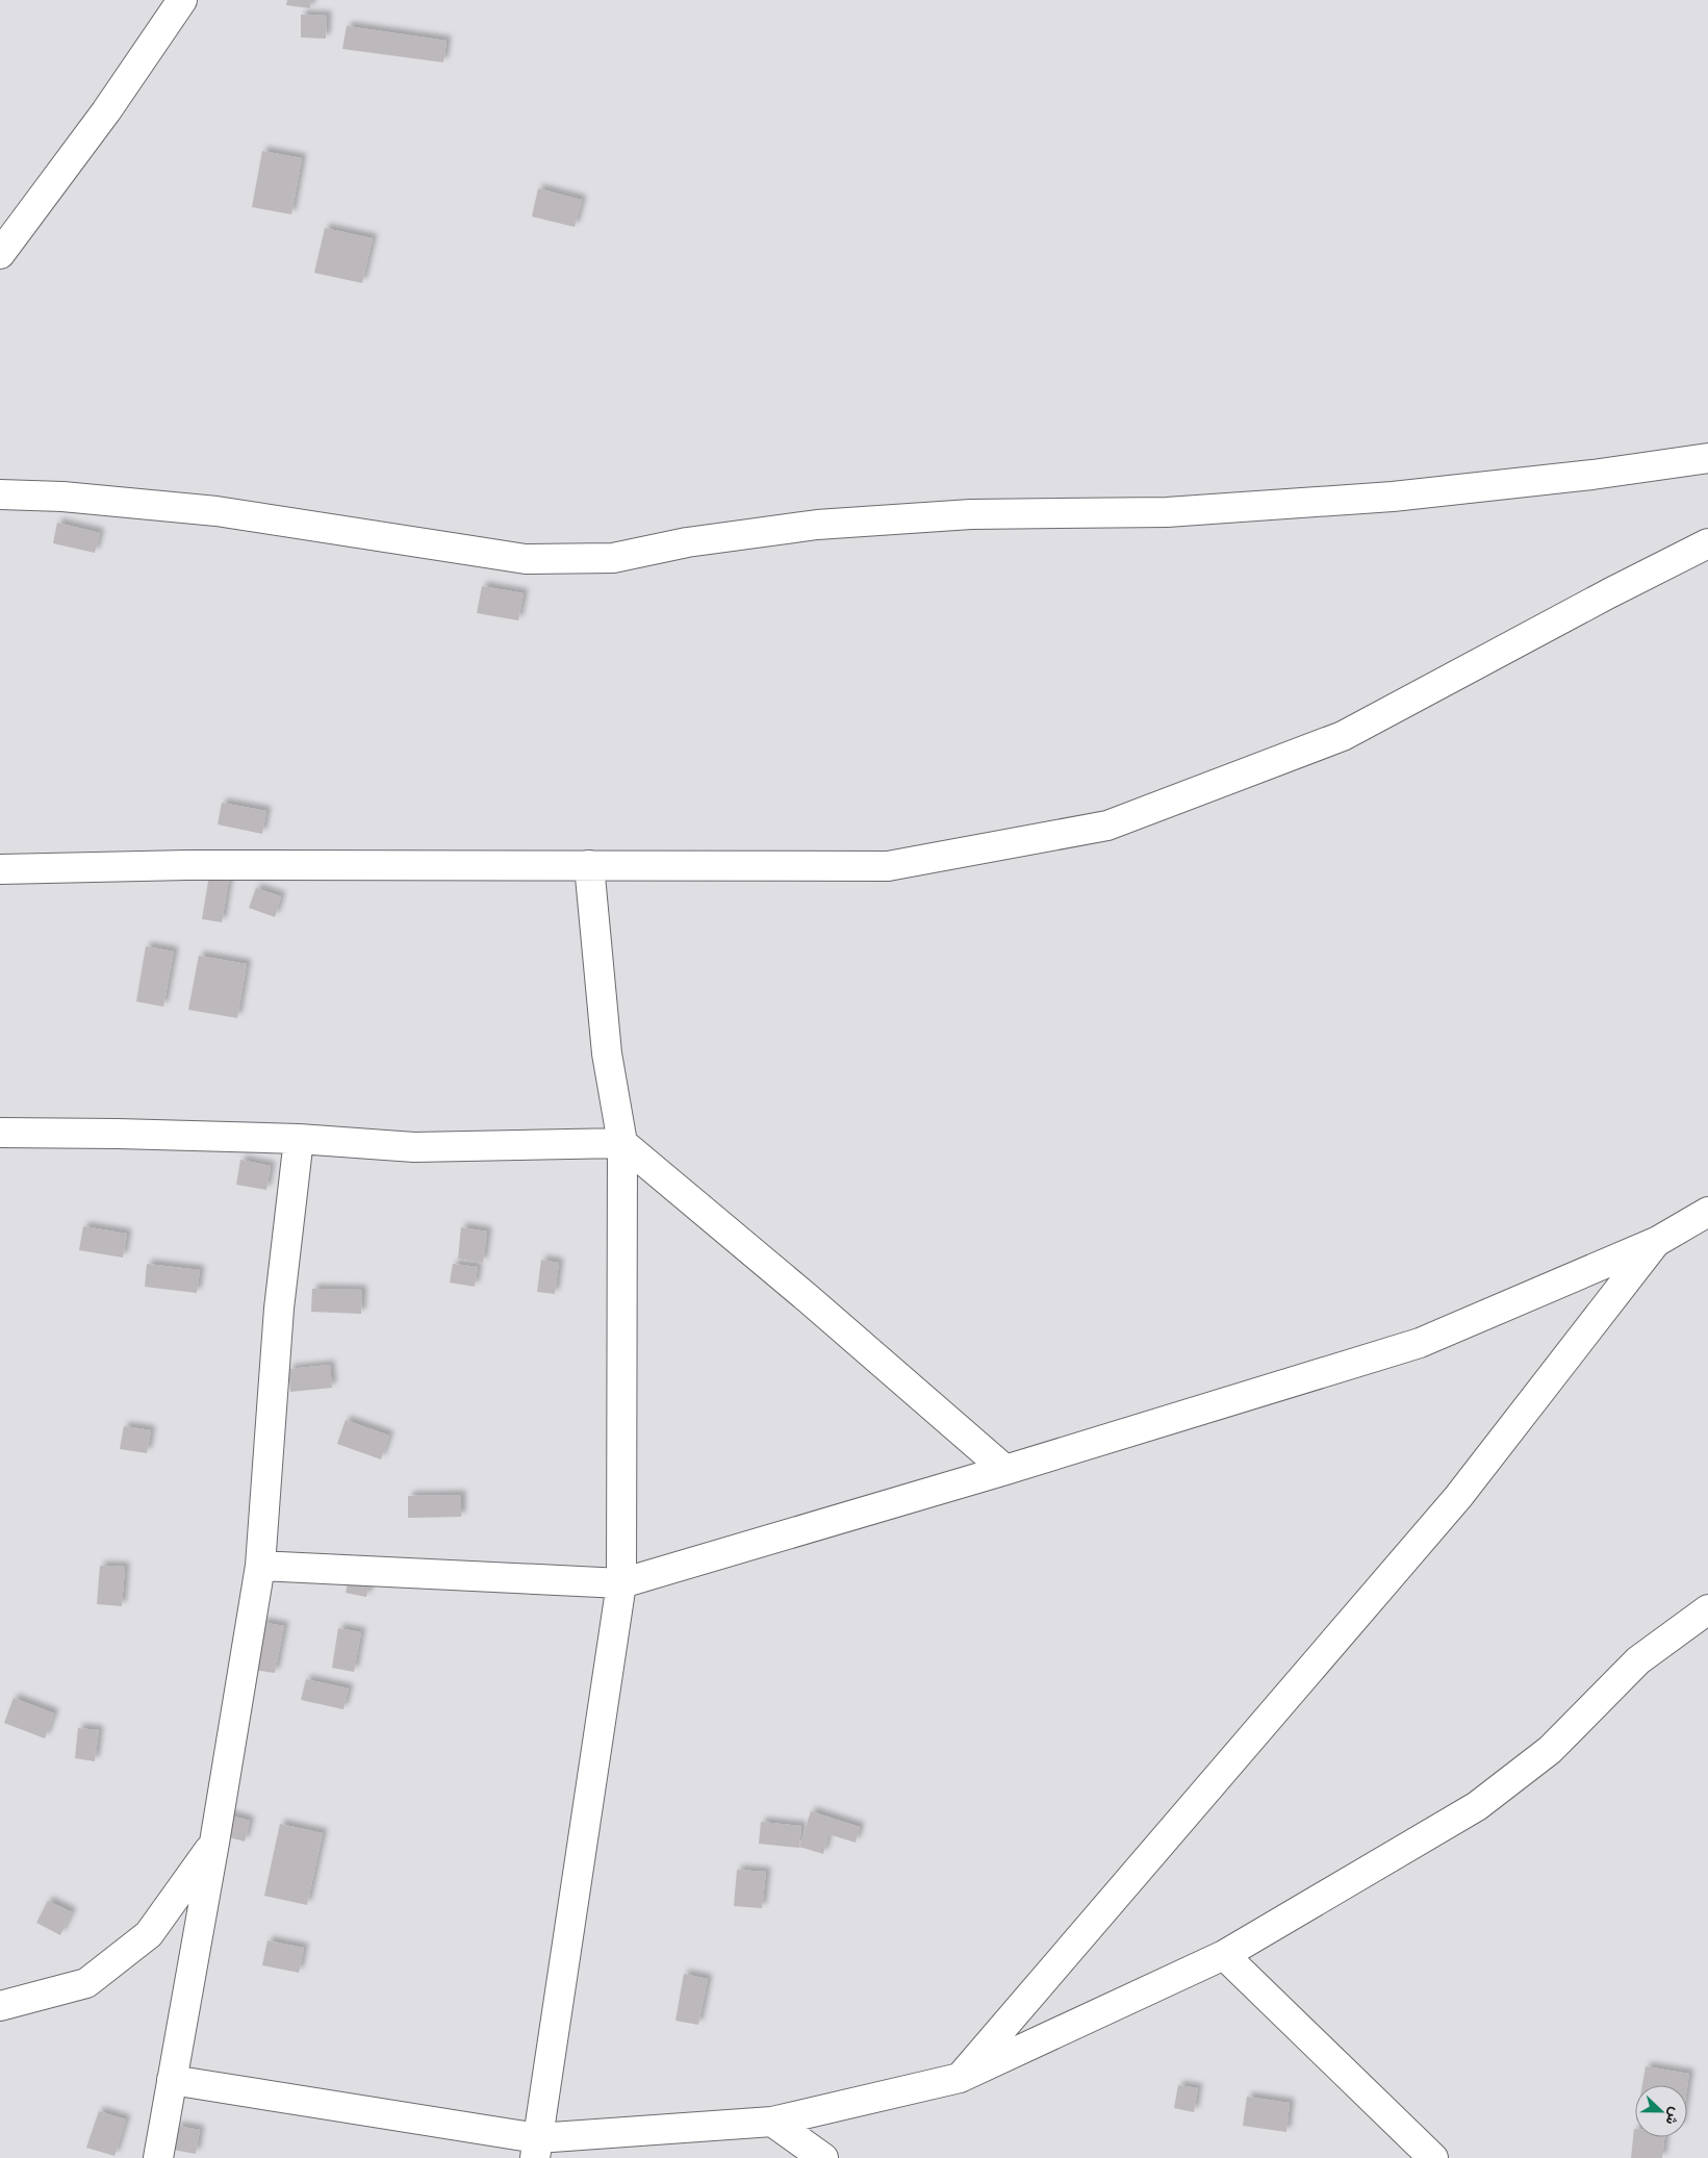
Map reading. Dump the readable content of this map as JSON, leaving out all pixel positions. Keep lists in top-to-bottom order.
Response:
{
  "north": "right"
}
